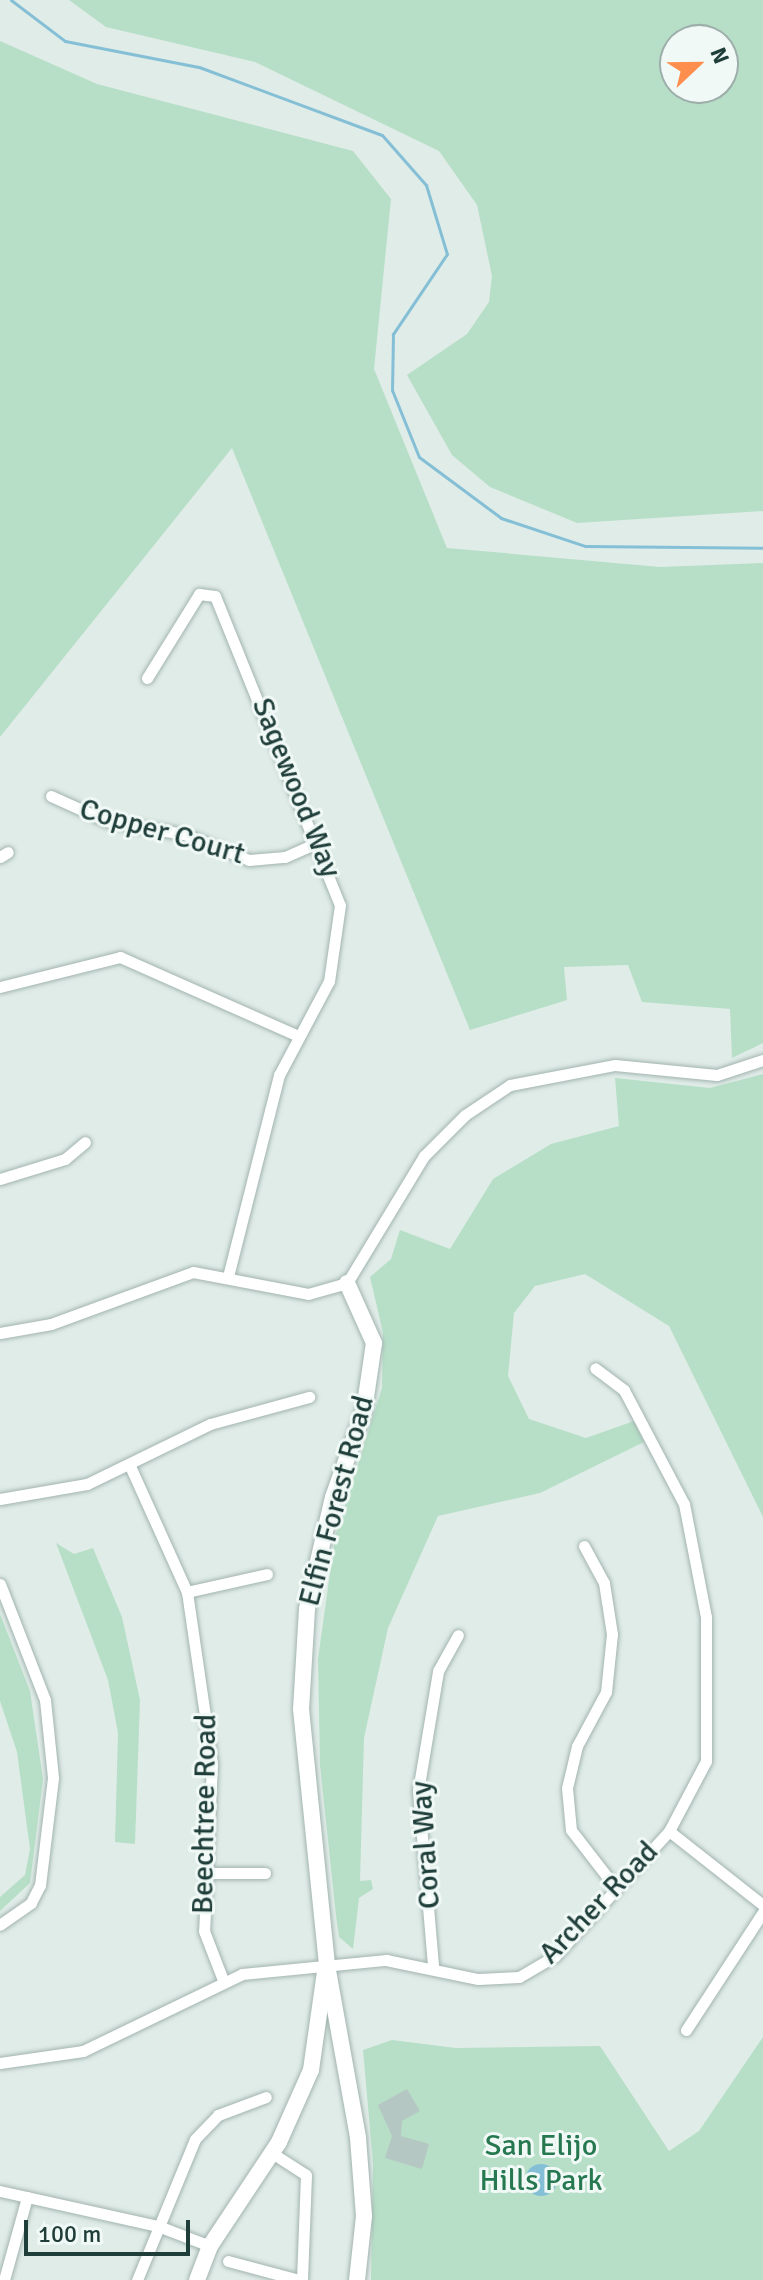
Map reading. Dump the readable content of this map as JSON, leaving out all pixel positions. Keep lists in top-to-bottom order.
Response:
{
  "streets": {
    "street": [
      "Sagewood Way",
      "Copper Court",
      "Elfin Forest Road",
      "Beechtree Road",
      "Coral Way",
      "Archer Road"
    ]
  },
  "crossings": [
    ["Sagewood Way", "Copper Court"],
    ["Elfin Forest Road", "Archer Road"],
    ["Beechtree Road", "Archer Road"],
    ["Coral Way", "Archer Road"]
  ],
  "parks": ["San Elijo Hills Park"],
  "scale_bar": "100 m",
  "north": "right"
}
